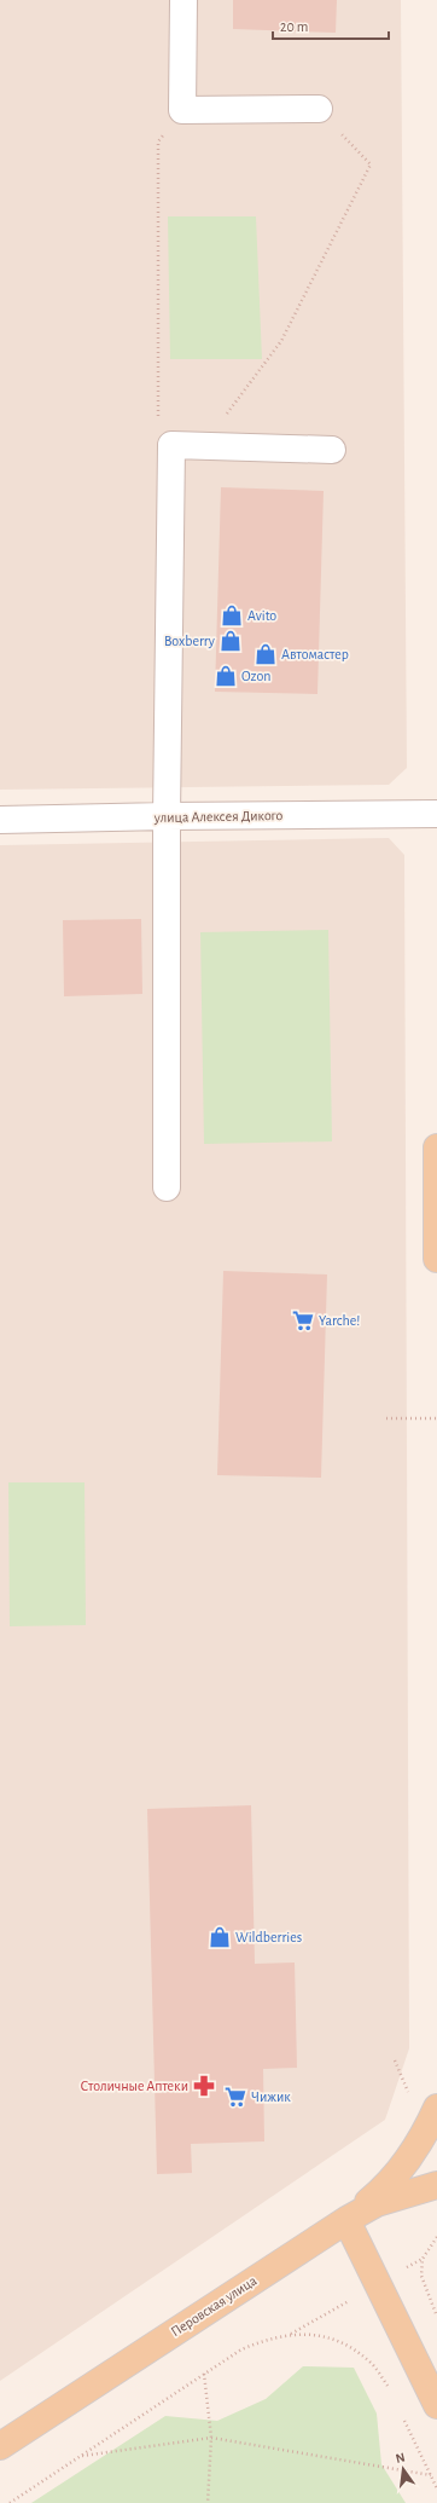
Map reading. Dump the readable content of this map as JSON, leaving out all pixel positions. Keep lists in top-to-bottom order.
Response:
{
  "streets": {
    "main road": ["Перовская улица"],
    "street": ["улица Алексея Дикого"]
  },
  "places": {
    "shop": [
      "Avito",
      "Boxberry",
      "Автомастер",
      "Ozon",
      "Wildberries"
    ],
    "supermarket": ["Yarche!", "Чижик"],
    "pharmacy": ["Столичные Аптеки"]
  },
  "scale_bar": "20 m",
  "north": "top"
}
